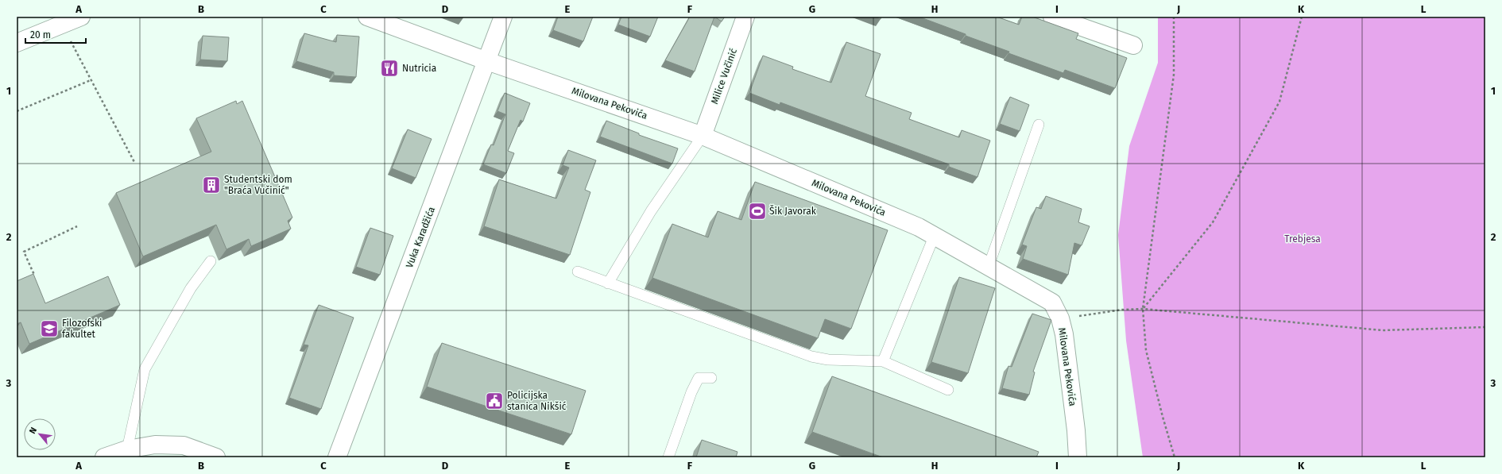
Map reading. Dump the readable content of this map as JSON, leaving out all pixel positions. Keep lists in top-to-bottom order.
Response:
{
  "streets": {
    "street": ["Milice Vučinić", "Milovana Pekovića", "Vuka Karadžića"]
  },
  "crossings": [
    ["Milice Vučinić", "Milovana Pekovića"],
    ["Milovana Pekovića", "Vuka Karadžića"]
  ],
  "parks": ["Trebjesa"],
  "places": {
    "restaurant": ["Nutricia"],
    "building": ["Studentski dom \"Braća Vučinić\""],
    "sports": ["Šik Javorak"],
    "school or university": ["Filozofski fakultet"],
    "public building": ["Policijska stanica Nikšić"]
  },
  "scale_bar": "20 m",
  "north": "top left",
  "grid": {
    "columns": [
      "A",
      "B",
      "C",
      "D",
      "E",
      "F",
      "G",
      "H",
      "I",
      "J",
      "K",
      "L"
    ],
    "rows": ["1", "2", "3"]
  }
}
